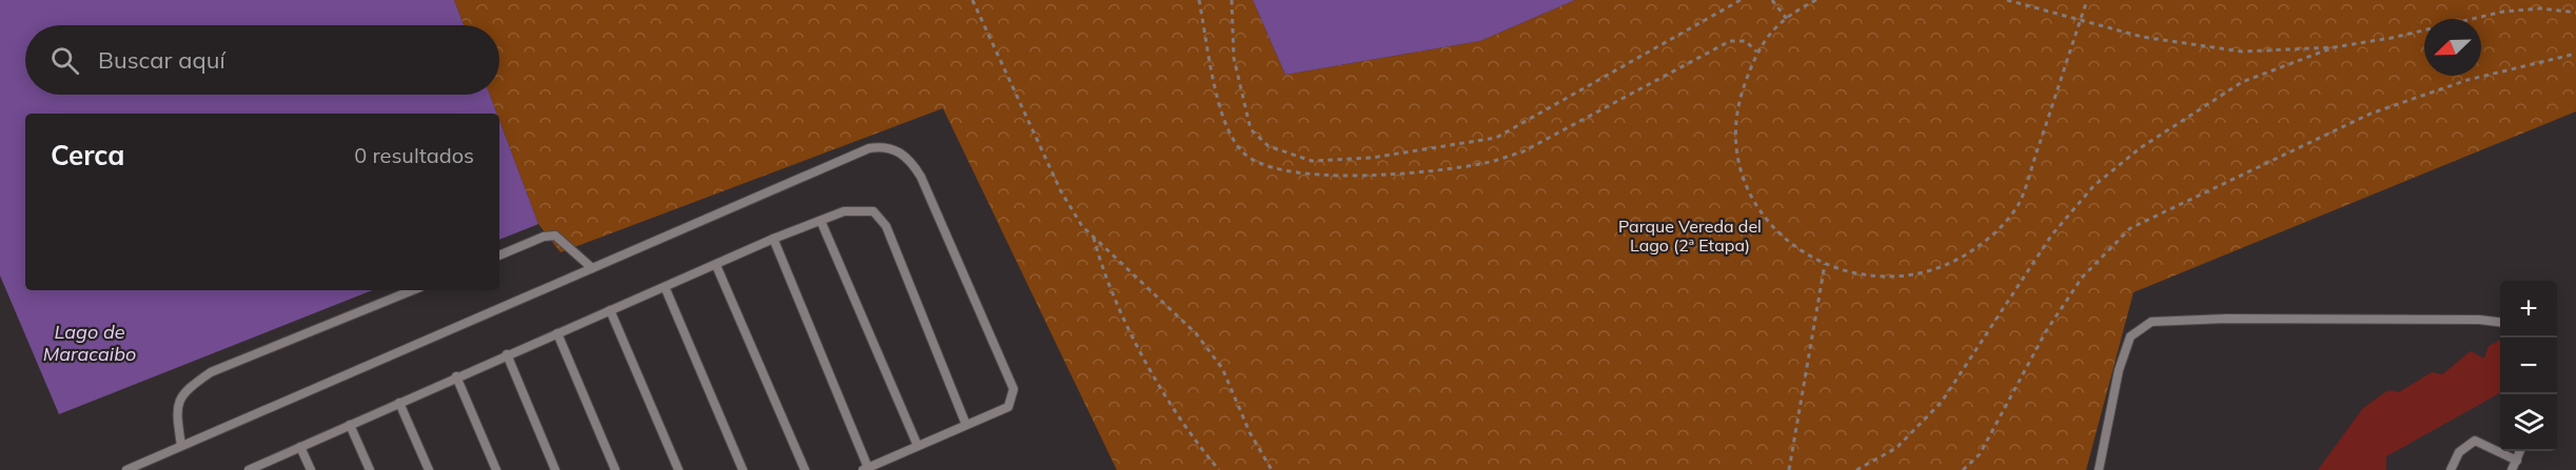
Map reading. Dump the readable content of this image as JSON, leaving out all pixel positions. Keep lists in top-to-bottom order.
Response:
{
  "water": ["Lago de Maracaibo"],
  "parks": ["Parque Vereda del Lago (2ª Etapa)"],
  "north": "bottom left",
  "page": {
    "search": "Buscar aquí",
    "heading": ["Cerca", "0 resultados"],
    "map_buttons": ["+", "−"]
  }
}
